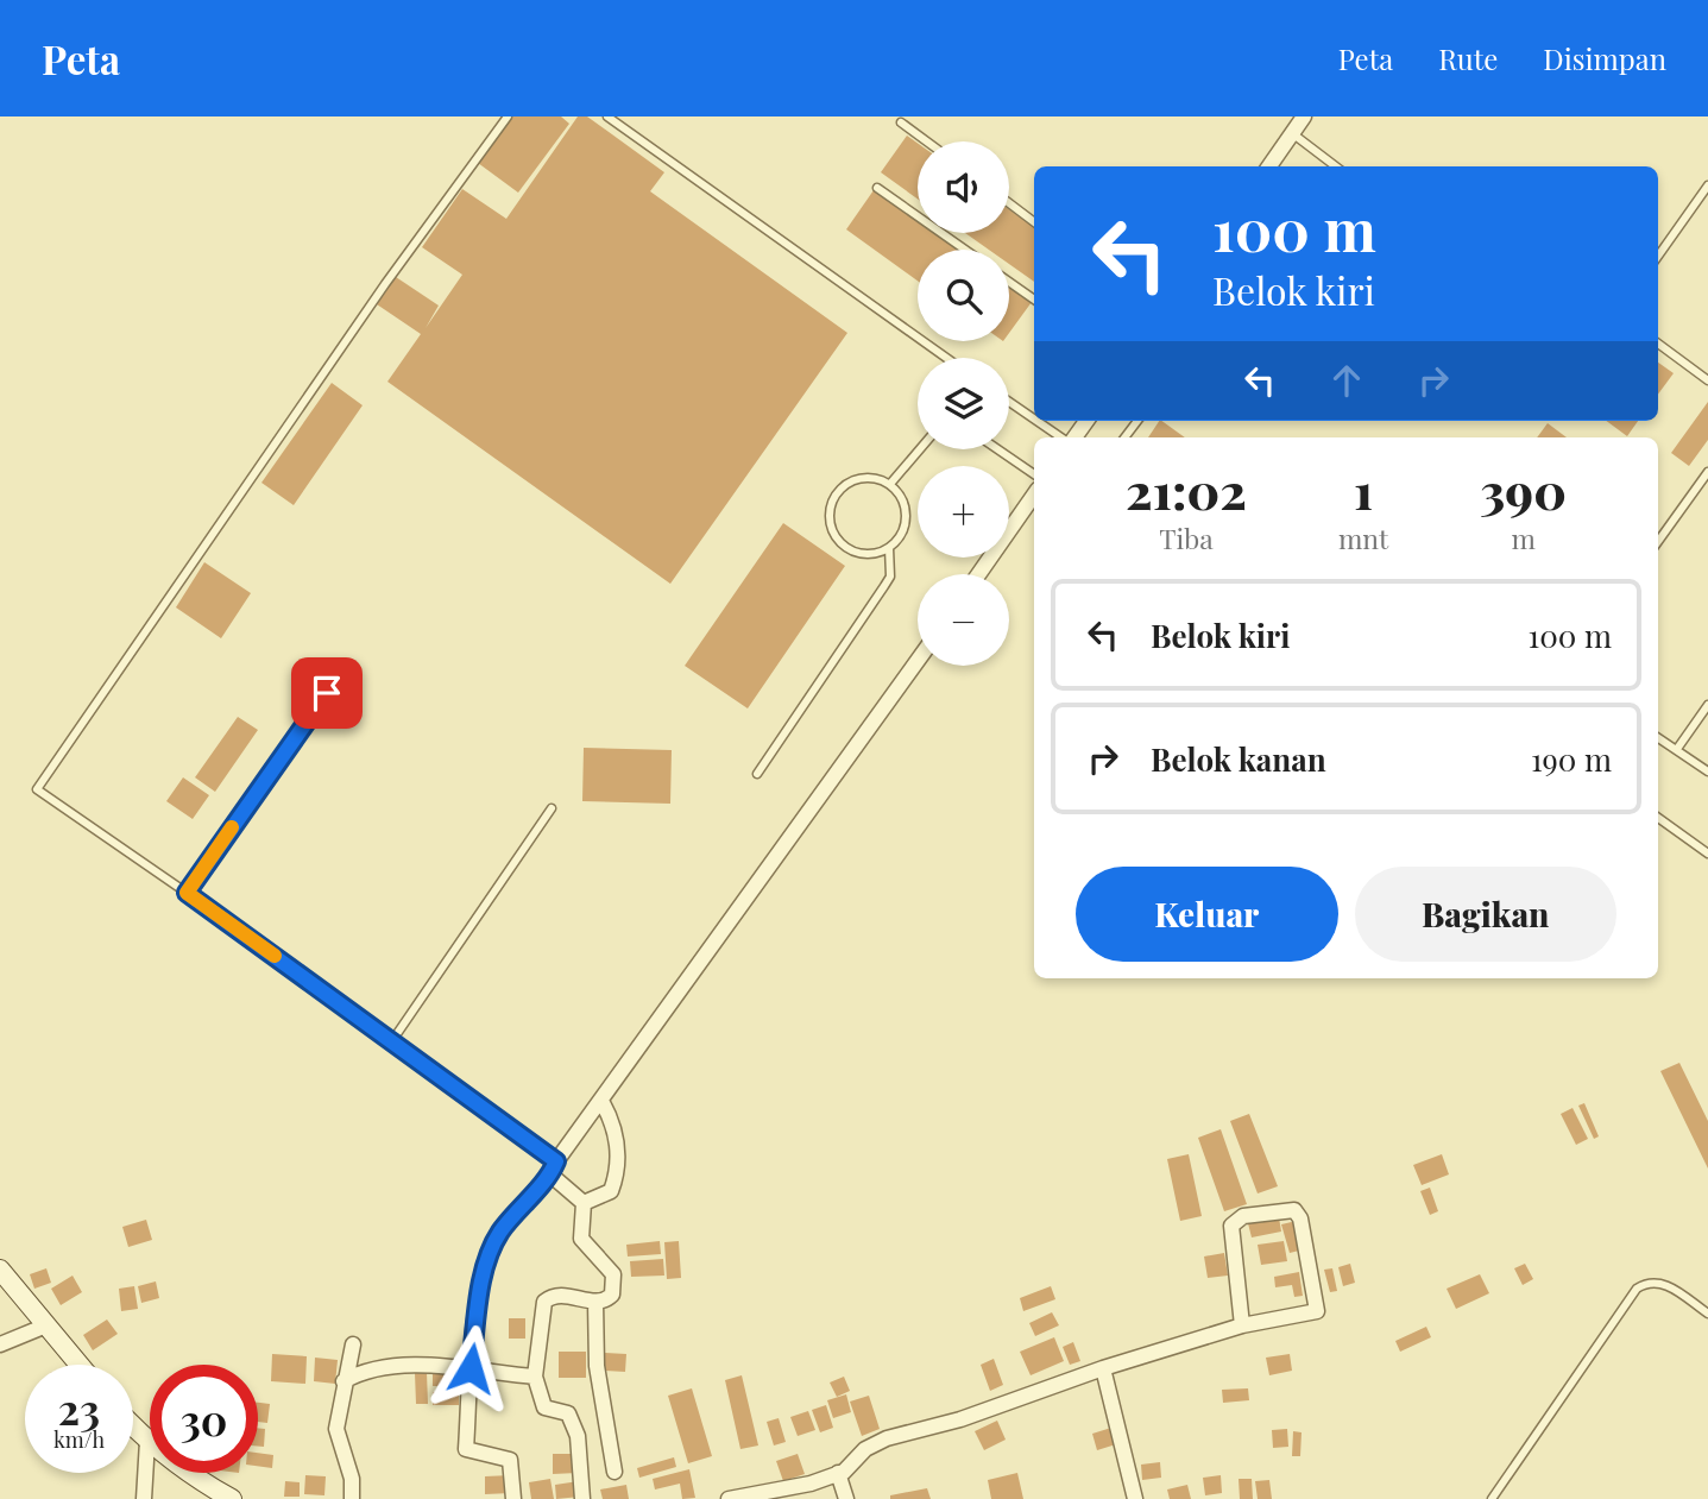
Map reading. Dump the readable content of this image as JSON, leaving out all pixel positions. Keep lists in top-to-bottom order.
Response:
{
  "page": {
    "header": "Peta",
    "nav": ["Peta", "Rute", "Disimpan"],
    "map_buttons": ["+", "−"],
    "turn": ["100 m", "Belok kiri"],
    "eta": [
      "21:02",
      "Tiba",
      "1",
      "mnt",
      "390",
      "m"
    ],
    "list": [
      {
        "name": "Belok kiri",
        "value": "100 m"
      },
      {
        "name": "Belok kanan",
        "value": "190 m"
      }
    ],
    "buttons": ["Keluar", "Bagikan"],
    "speed": "23 km/h",
    "limit": "30"
  }
}
